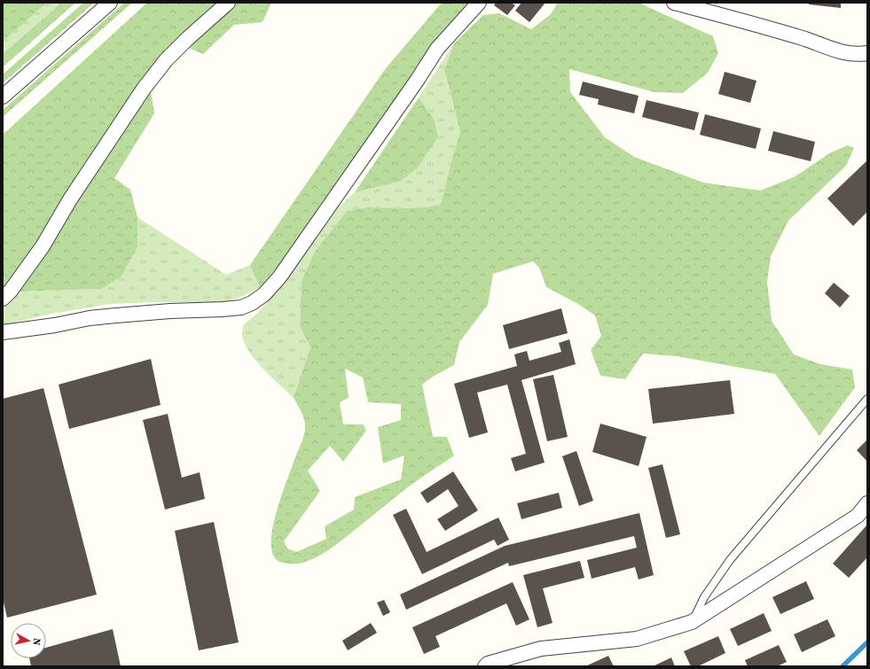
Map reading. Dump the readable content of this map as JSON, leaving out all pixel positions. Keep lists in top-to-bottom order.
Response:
{
  "north": "right"
}
